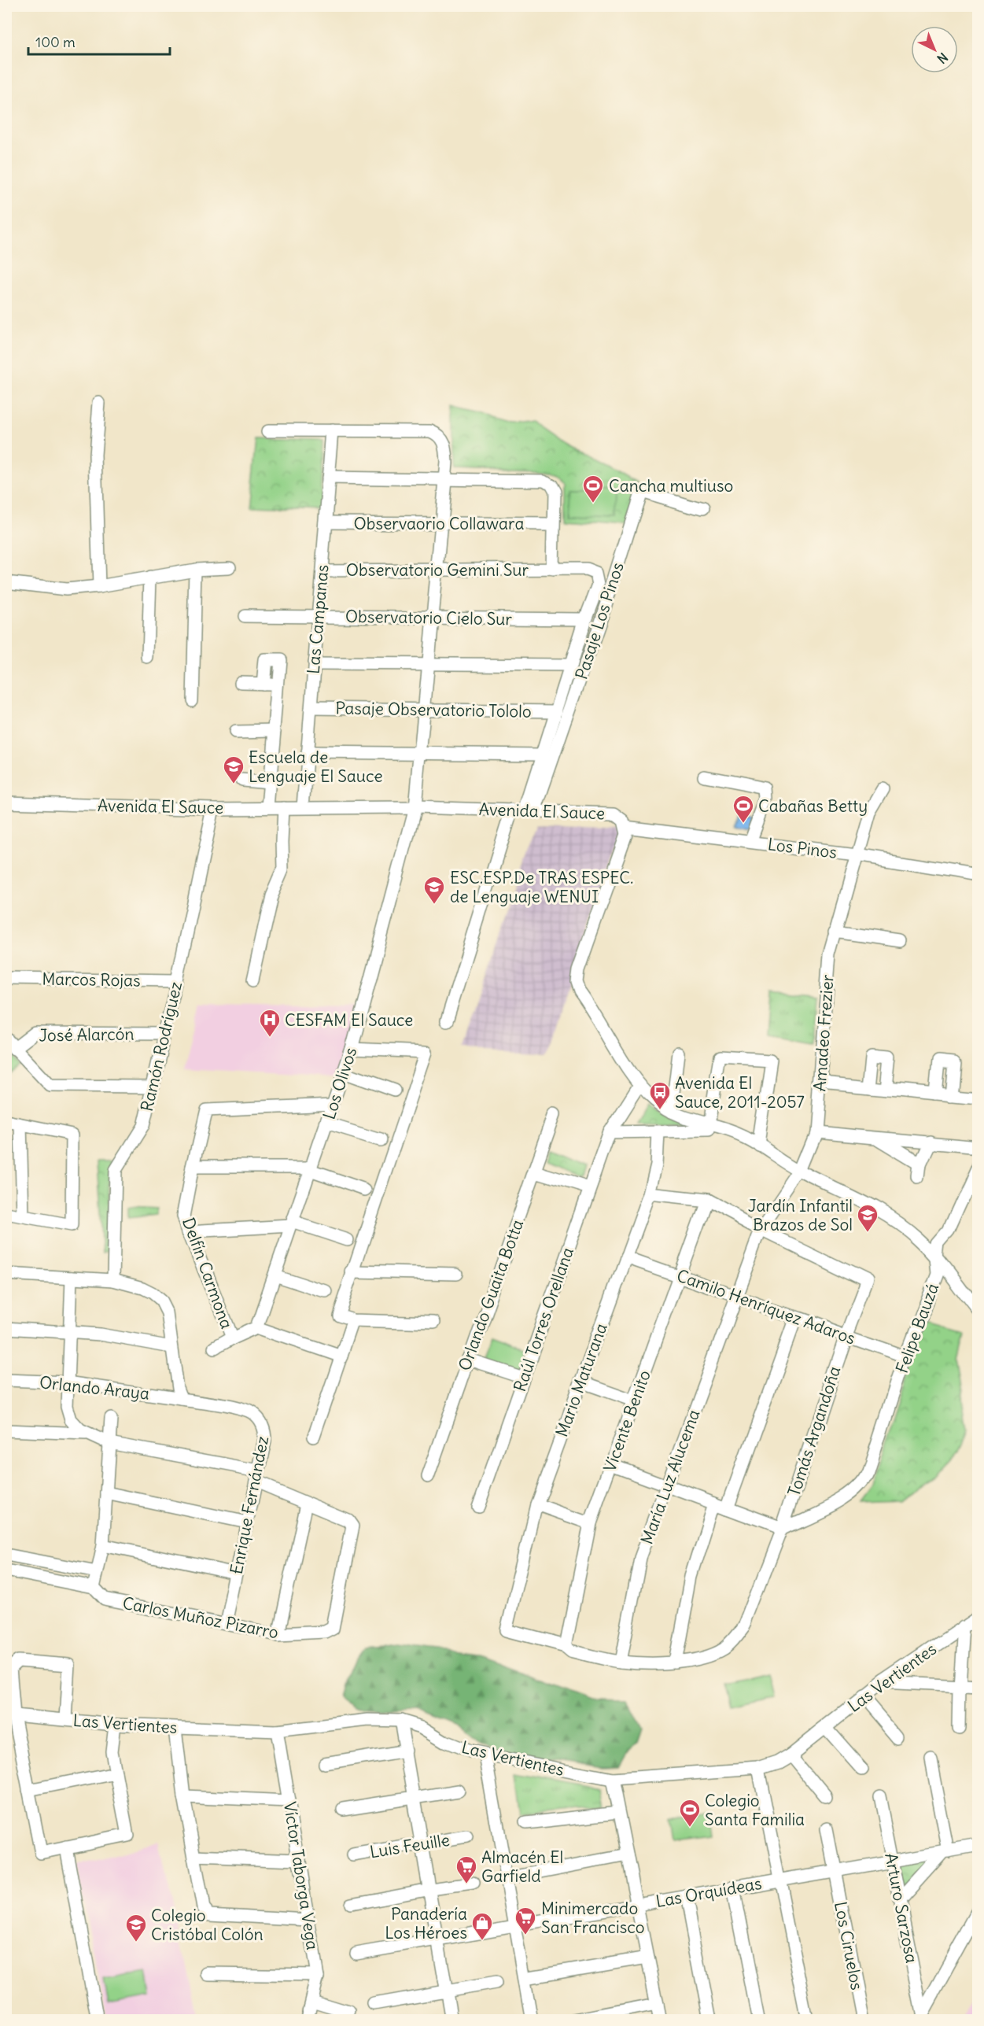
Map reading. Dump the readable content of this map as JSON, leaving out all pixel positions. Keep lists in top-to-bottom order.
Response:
{
  "streets": {
    "street": [
      "Observaorio Collawara",
      "Observatorio Gemini Sur",
      "Observatorio Cielo Sur",
      "Las Campanas",
      "Pasaje Los Pinos",
      "Pasaje Observatorio Tololo",
      "Avenida El Sauce",
      "Los Pinos",
      "Marcos Rojas",
      "Amadeo Frezier",
      "José Alarcón",
      "Ramón Rodríguez",
      "Los Olivos",
      "Delfín Carmona",
      "Orlando Guaita Botta",
      "Camilo Henríquez Adaros",
      "Raúl Torres Orellana",
      "Felipe Bauzá",
      "Mario Maturana",
      "Orlando Araya",
      "Vicente Benito",
      "Tomás Argandoña",
      "María Luz Alucema",
      "Enrique Fernández",
      "Carlos Muñoz Pizarro",
      "Las Vertientes",
      "Luis Feuille",
      "Víctor Taborga Vega",
      "Las Orquídeas",
      "Arturo Sarzosa",
      "Los Ciruelos"
    ]
  },
  "crossings": [
    ["Observaorio Collawara", "Las Campanas"],
    ["Observaorio Collawara", "Los Olivos"],
    ["Observatorio Gemini Sur", "Observatorio Cielo Sur"],
    ["Observatorio Gemini Sur", "Las Campanas"],
    ["Observatorio Gemini Sur", "Los Olivos"],
    ["Observatorio Cielo Sur", "Las Campanas"],
    ["Observatorio Cielo Sur", "Los Olivos"],
    ["Las Campanas", "Pasaje Observatorio Tololo"],
    ["Las Campanas", "Avenida El Sauce"],
    ["Las Campanas", "Los Olivos"],
    ["Pasaje Los Pinos", "Avenida El Sauce"],
    ["Pasaje Observatorio Tololo", "Los Olivos"],
    ["Avenida El Sauce", "Los Pinos"],
    ["Avenida El Sauce", "Amadeo Frezier"],
    ["Avenida El Sauce", "Ramón Rodríguez"],
    ["Avenida El Sauce", "Los Olivos"],
    ["Avenida El Sauce", "Raúl Torres Orellana"],
    ["Avenida El Sauce", "Felipe Bauzá"],
    ["Los Pinos", "Amadeo Frezier"],
    ["Marcos Rojas", "Ramón Rodríguez"],
    ["Amadeo Frezier", "Camilo Henríquez Adaros"],
    ["Amadeo Frezier", "Tomás Argandoña"],
    ["Amadeo Frezier", "María Luz Alucema"],
    ["José Alarcón", "Ramón Rodríguez"],
    ["Los Olivos", "Delfín Carmona"],
    ["Camilo Henríquez Adaros", "Felipe Bauzá"],
    ["Camilo Henríquez Adaros", "Mario Maturana"],
    ["Camilo Henríquez Adaros", "Vicente Benito"],
    ["Camilo Henríquez Adaros", "Tomás Argandoña"],
    ["Camilo Henríquez Adaros", "María Luz Alucema"],
    ["Felipe Bauzá", "Tomás Argandoña"],
    ["Mario Maturana", "Tomás Argandoña"],
    ["Orlando Araya", "Enrique Fernández"],
    ["Vicente Benito", "Tomás Argandoña"],
    ["Tomás Argandoña", "María Luz Alucema"],
    ["Enrique Fernández", "Carlos Muñoz Pizarro"],
    ["Las Vertientes", "Víctor Taborga Vega"],
    ["Las Orquídeas", "Arturo Sarzosa"],
    ["Las Orquídeas", "Los Ciruelos"]
  ],
  "places": {
    "sports": ["Cancha multiuso", "Cabañas Betty", "Colegio Santa Familia"],
    "school or university": [
      "Escuela de Lenguaje El Sauce",
      "ESC.ESP.De TRAS ESPEC. de Lenguaje WENUI",
      "Jardín Infantil Brazos de Sol",
      "Colegio Cristóbal Colón"
    ],
    "hospital": ["CESFAM El Sauce"],
    "bus stop": ["Avenida El Sauce, 2011-2057"],
    "supermarket": ["Almacén El Garfield", "Minimercado San Francisco"],
    "shop": ["Panadería Los Héroes"]
  },
  "scale_bar": "100 m",
  "north": "bottom right"
}
